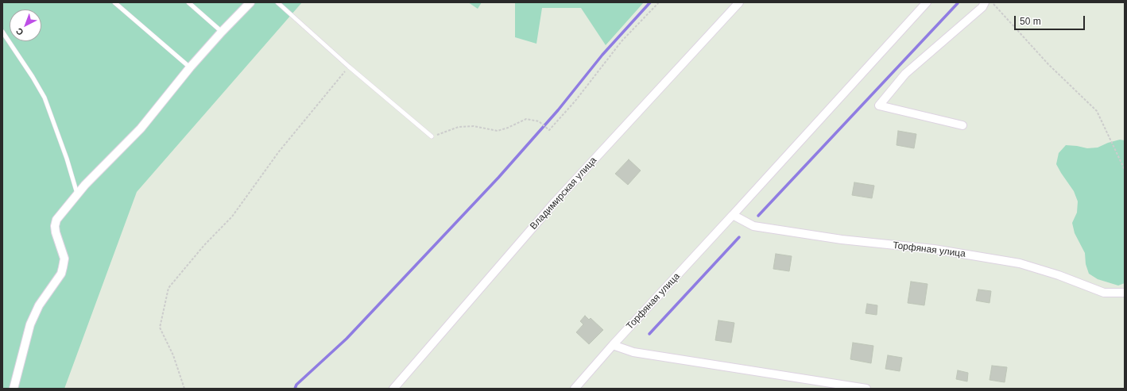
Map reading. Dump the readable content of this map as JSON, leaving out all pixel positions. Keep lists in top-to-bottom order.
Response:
{
  "streets": {
    "street": ["Владимирская улица", "Торфяная улица"]
  },
  "scale_bar": "50 m",
  "north": "bottom left"
}
